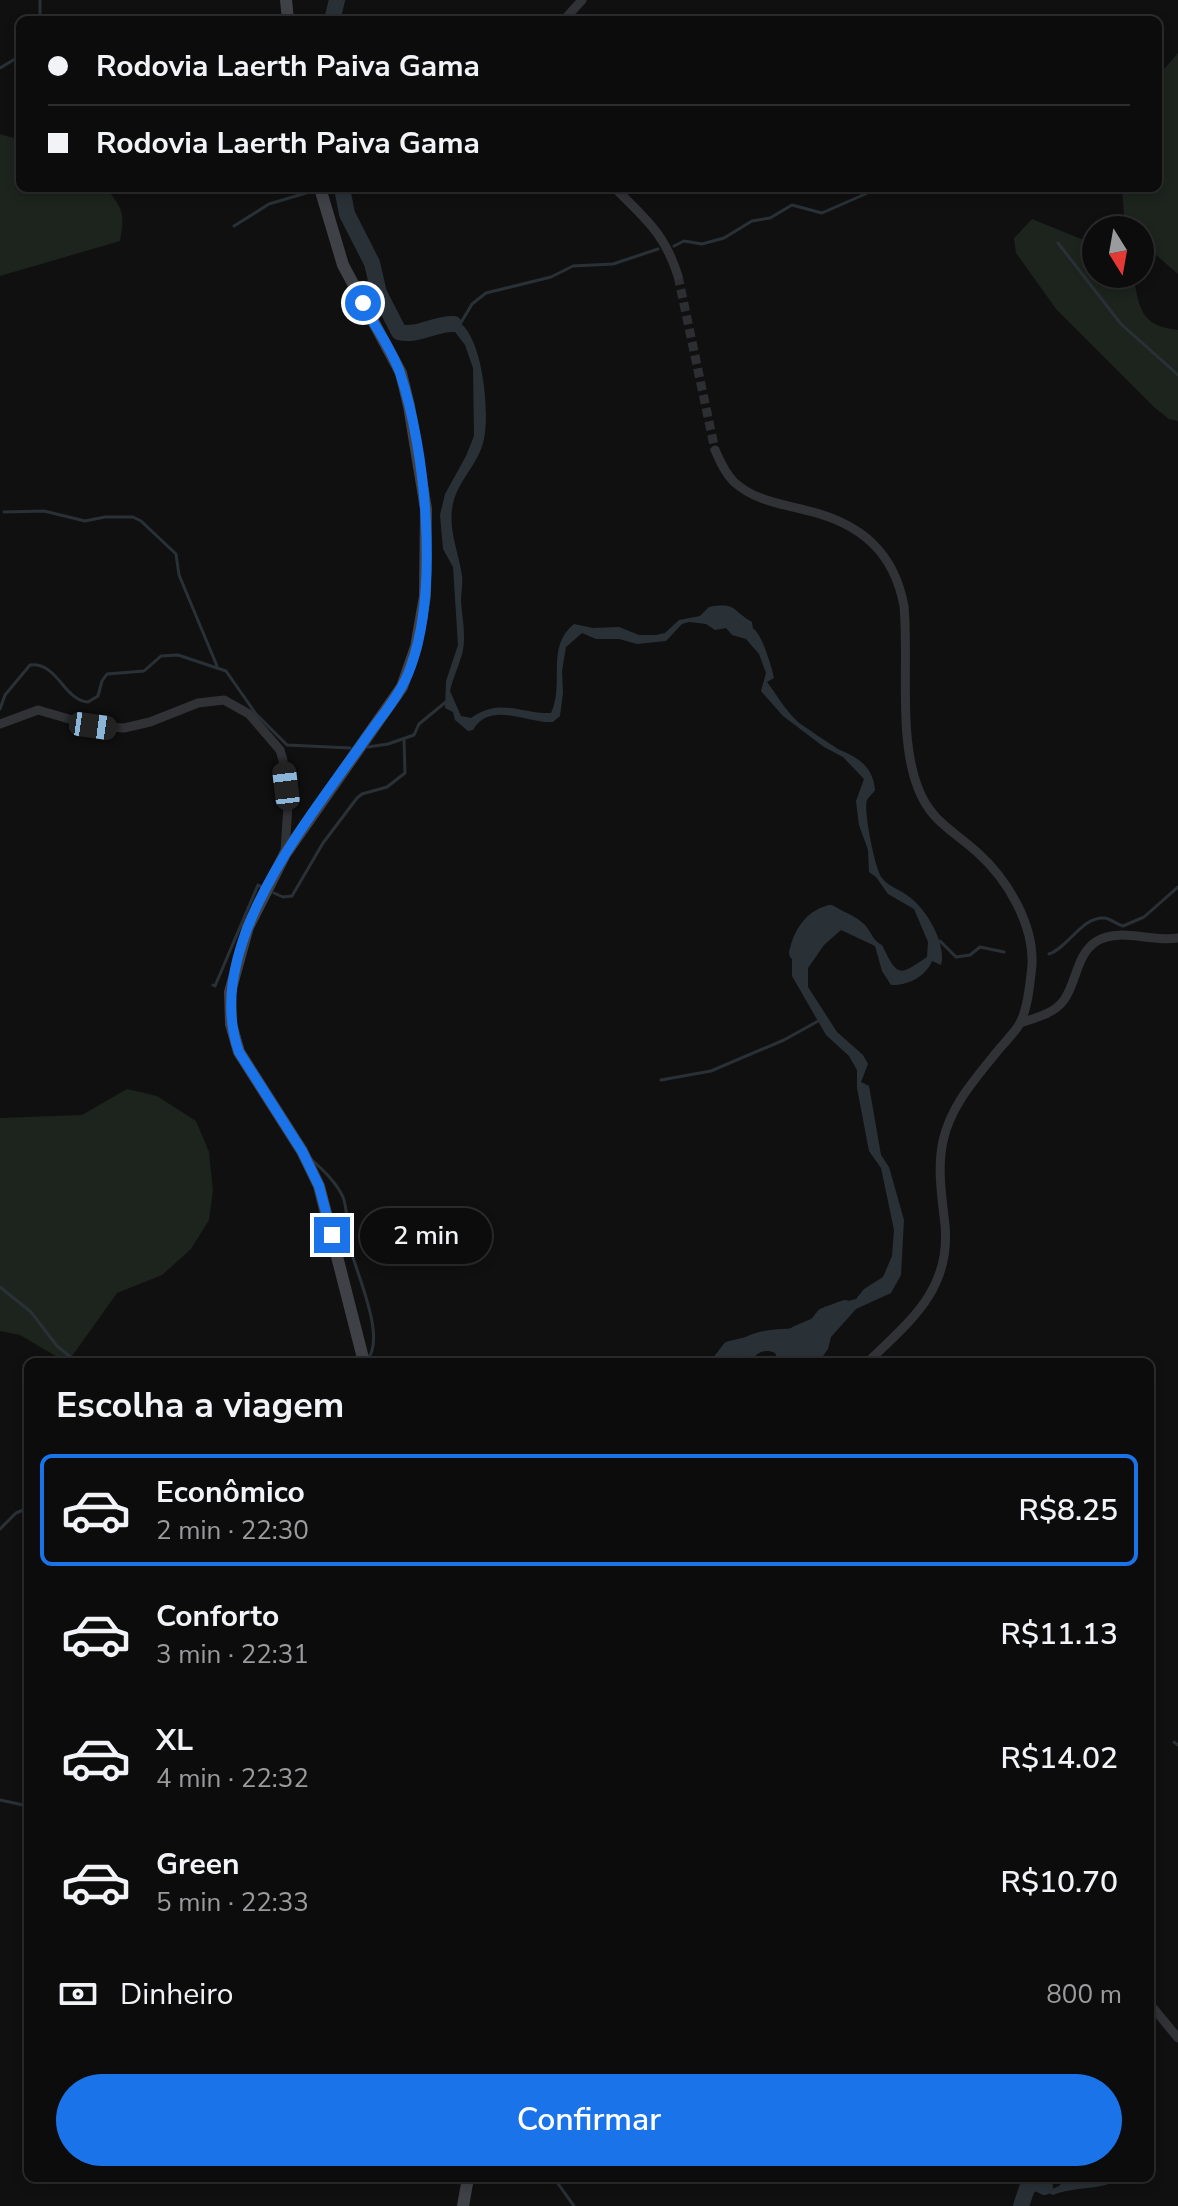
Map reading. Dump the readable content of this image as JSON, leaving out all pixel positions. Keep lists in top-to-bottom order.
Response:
{
  "north": "bottom",
  "page": {
    "banner": ["Rodovia Laerth Paiva Gama", "Rodovia Laerth Paiva Gama"],
    "bubble": "2 min",
    "heading": "Escolha a viagem",
    "list": [
      {
        "name": "Econômico",
        "note": "2 min · 22:30",
        "value": "R$8.25"
      },
      {
        "name": "Conforto",
        "note": "3 min · 22:31",
        "value": "R$11.13"
      },
      {
        "name": "XL",
        "note": "4 min · 22:32",
        "value": "R$14.02"
      },
      {
        "name": "Green",
        "note": "5 min · 22:33",
        "value": "R$10.70"
      }
    ],
    "pay": ["Dinheiro", "800 m"],
    "buttons": "Confirmar"
  }
}
